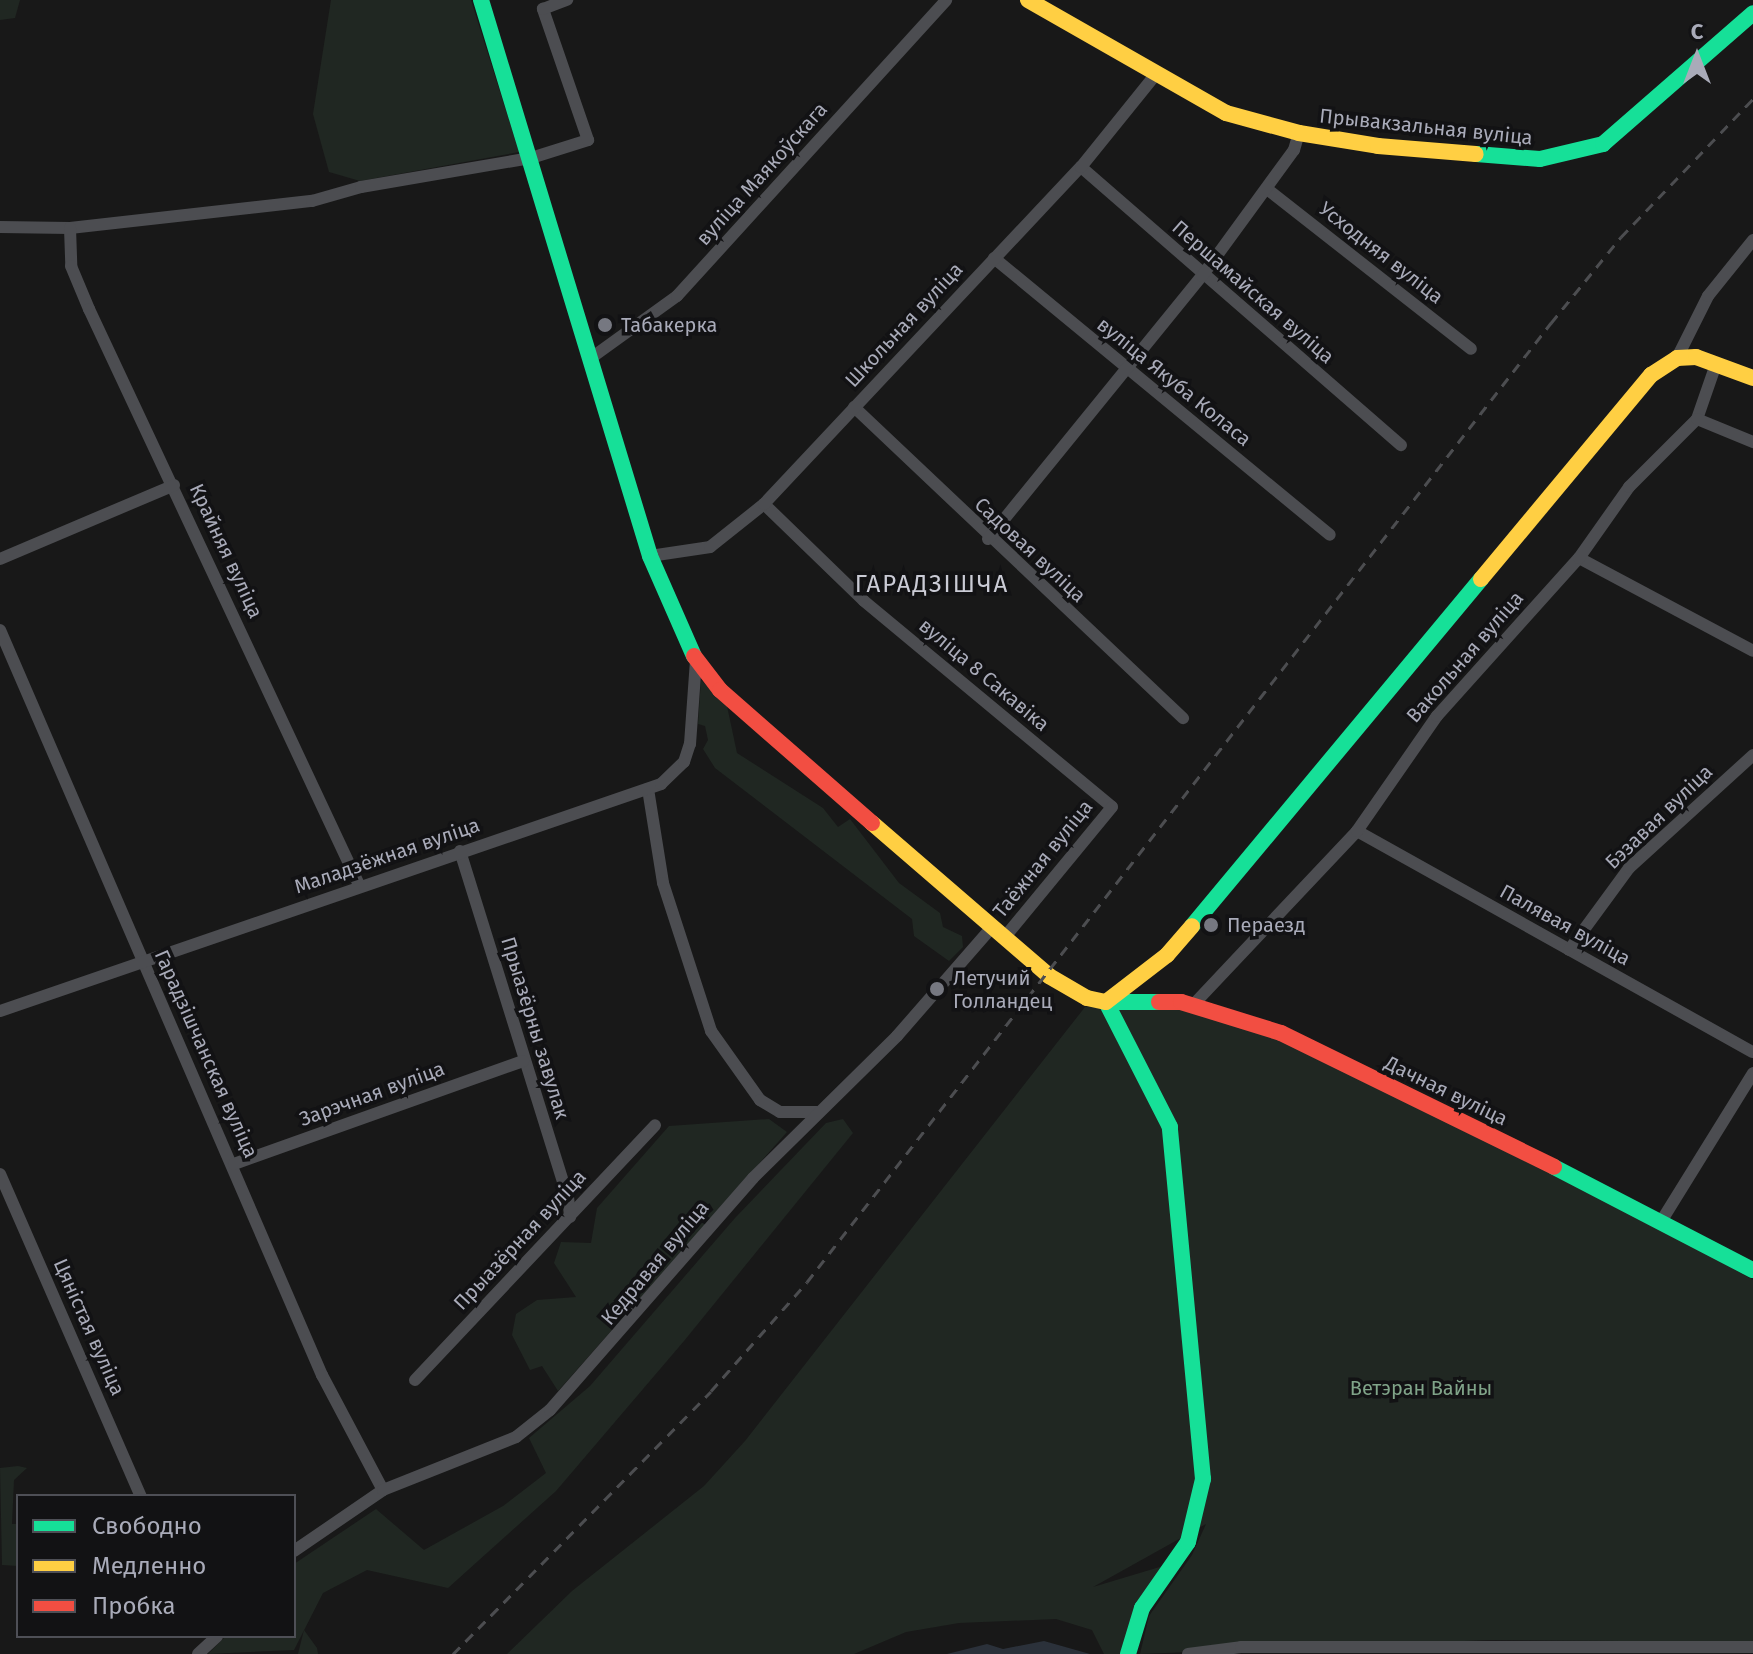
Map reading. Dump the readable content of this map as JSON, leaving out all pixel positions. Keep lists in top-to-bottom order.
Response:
{
  "streets": {
    "street": [
      "Прывакзальная вуліца",
      "вуліца Маякоўскага",
      "Усходняя вуліца",
      "Першамайская вуліца",
      "Школьная вуліца",
      "вуліца Якуба Коласа",
      "Садовая вуліца",
      "Крайняя вуліца",
      "Вакольная вуліца",
      "вуліца 8 Сакавіка",
      "Бэзавая вуліца",
      "Маладзёжная вуліца",
      "Таёжная вуліца",
      "Палявая вуліца",
      "Прыазёрны завулак",
      "Гарадзішчанская вуліца",
      "Дачная вуліца",
      "Зарэчная вуліца",
      "Прыазёрная вуліца",
      "Кедравая вуліца",
      "Цяністая вуліца"
    ]
  },
  "crossings": [
    ["Прывакзальная вуліца", "Школьная вуліца"],
    ["вуліца Маякоўскага", "Дачная вуліца"],
    ["Першамайская вуліца", "Школьная вуліца"],
    ["Школьная вуліца", "вуліца Якуба Коласа"],
    ["Школьная вуліца", "Садовая вуліца"],
    ["Школьная вуліца", "вуліца 8 Сакавіка"],
    ["Школьная вуліца", "Дачная вуліца"],
    ["Крайняя вуліца", "Маладзёжная вуліца"],
    ["Вакольная вуліца", "Палявая вуліца"],
    ["Вакольная вуліца", "Дачная вуліца"],
    ["вуліца 8 Сакавіка", "Таёжная вуліца"],
    ["Бэзавая вуліца", "Палявая вуліца"],
    ["Маладзёжная вуліца", "Прыазёрны завулак"],
    ["Маладзёжная вуліца", "Гарадзішчанская вуліца"],
    ["Маладзёжная вуліца", "Дачная вуліца"],
    ["Таёжная вуліца", "Дачная вуліца"],
    ["Таёжная вуліца", "Кедравая вуліца"],
    ["Прыазёрны завулак", "Зарэчная вуліца"],
    ["Прыазёрны завулак", "Прыазёрная вуліца"],
    ["Гарадзішчанская вуліца", "Зарэчная вуліца"],
    ["Гарадзішчанская вуліца", "Кедравая вуліца"],
    ["Дачная вуліца", "Кедравая вуліца"]
  ],
  "districts": ["ГАРАДЗІШЧА"],
  "parks": ["Ветэран Вайны"],
  "places": ["Табакерка", "Пераезд", "Летучий Голландец"],
  "legend": ["Свободно", "Медленно", "Пробка"],
  "north": "top"
}
